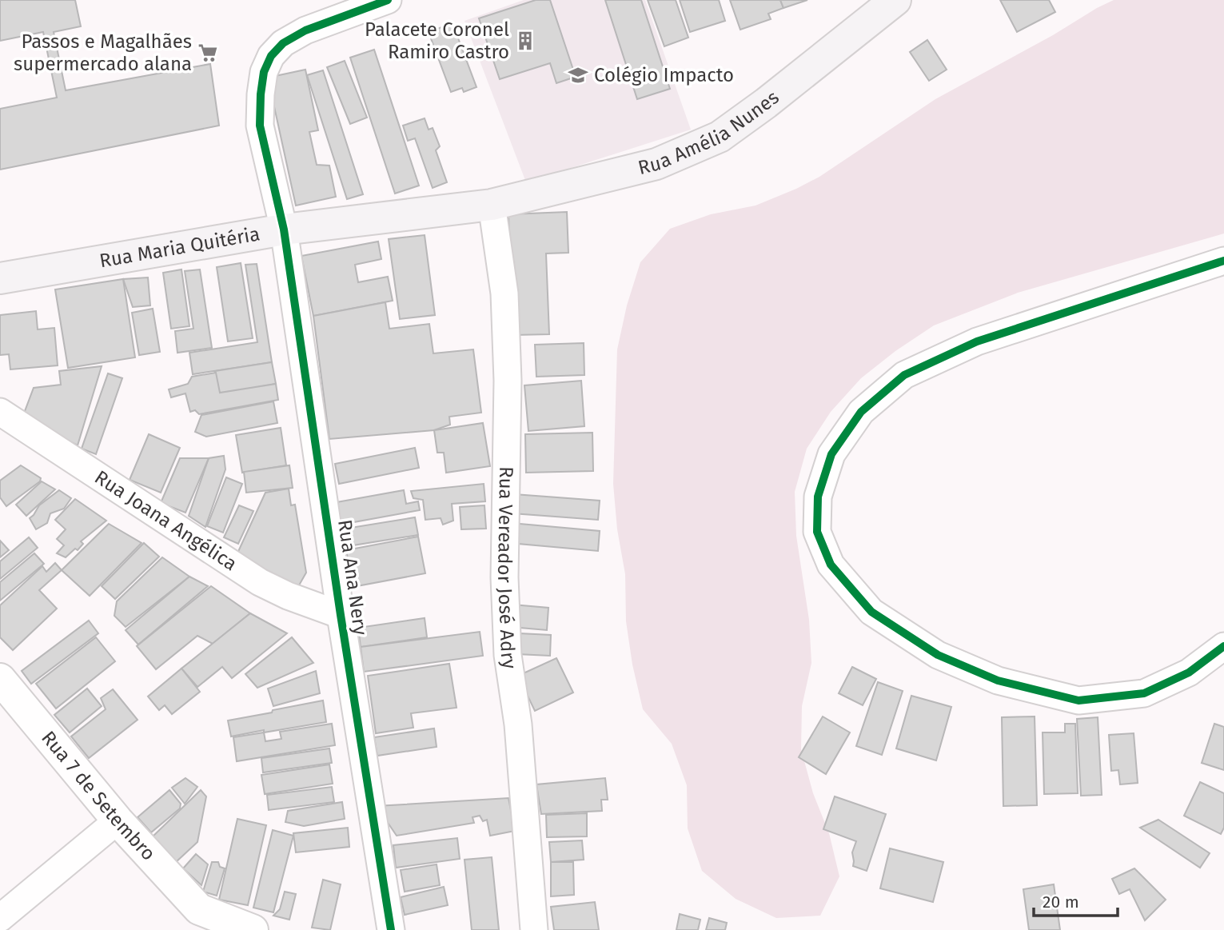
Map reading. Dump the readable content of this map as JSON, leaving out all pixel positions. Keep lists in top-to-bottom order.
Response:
{
  "streets": {
    "main road": ["Rua Amélia Nunes", "Rua Maria Quitéria"],
    "street": [
      "Rua Joana Angélica",
      "Rua Vereador José Adry",
      "Rua Ana Nery",
      "Rua 7 de Setembro"
    ]
  },
  "crossings": [
    ["Rua Amélia Nunes", "Rua Maria Quitéria"],
    ["Rua Amélia Nunes", "Rua Vereador José Adry"],
    ["Rua Maria Quitéria", "Rua Vereador José Adry"],
    ["Rua Maria Quitéria", "Rua Ana Nery"],
    ["Rua Joana Angélica", "Rua Ana Nery"]
  ],
  "places": {
    "building": ["Palacete Coronel Ramiro Castro"],
    "supermarket": ["Passos e Magalhães supermercado alana"],
    "school or university": ["Colégio Impacto"]
  },
  "scale_bar": "20 m"
}
